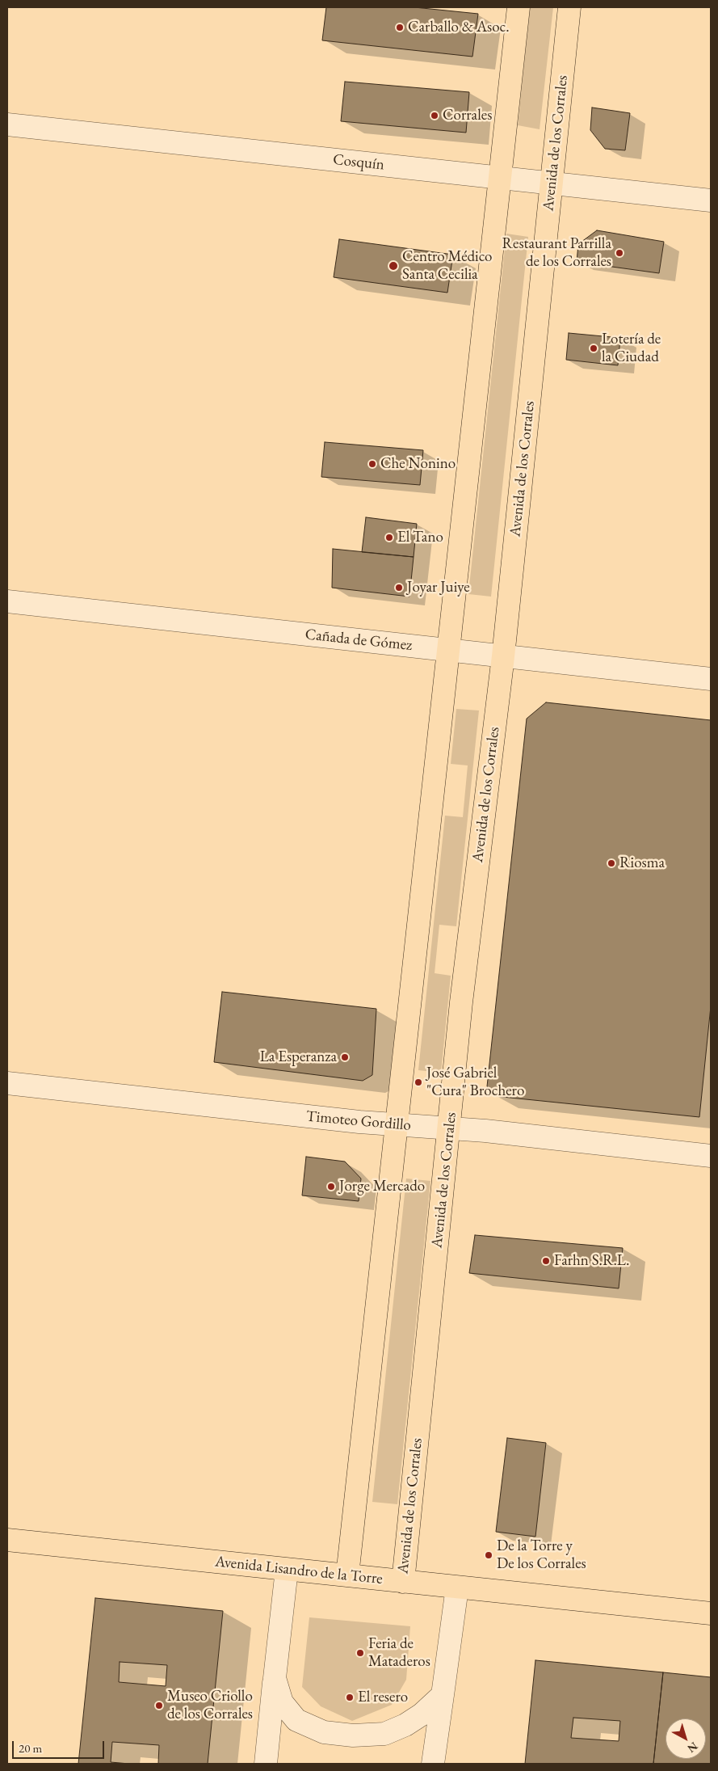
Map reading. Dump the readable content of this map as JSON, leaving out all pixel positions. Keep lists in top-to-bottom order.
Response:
{
  "streets": {
    "main road": ["Avenida de los Corrales", "Avenida Lisandro de la Torre"],
    "street": ["Cosquín", "Cañada de Gómez", "Timoteo Gordillo"]
  },
  "crossings": [
    ["Avenida de los Corrales", "Cosquín"],
    ["Avenida de los Corrales", "Cañada de Gómez"],
    ["Avenida de los Corrales", "Timoteo Gordillo"],
    ["Avenida de los Corrales", "Avenida Lisandro de la Torre"]
  ],
  "places": [
    "Carballo & Asoc.",
    "Corrales",
    "Restaurant Parrilla de los Corrales",
    "Centro Médico Santa Cecilia",
    "Lotería de la Ciudad",
    "Che Nonino",
    "El Tano",
    "Joyar Juiye",
    "Riosma",
    "La Esperanza",
    "José Gabriel \"Cura\" Brochero",
    "Jorge Mercado",
    "Farhn S.R.L.",
    "De la Torre y De los Corrales",
    "Feria de Mataderos",
    "El resero",
    "Museo Criollo de los Corrales"
  ],
  "scale_bar": "20 m",
  "north": "bottom right"
}
